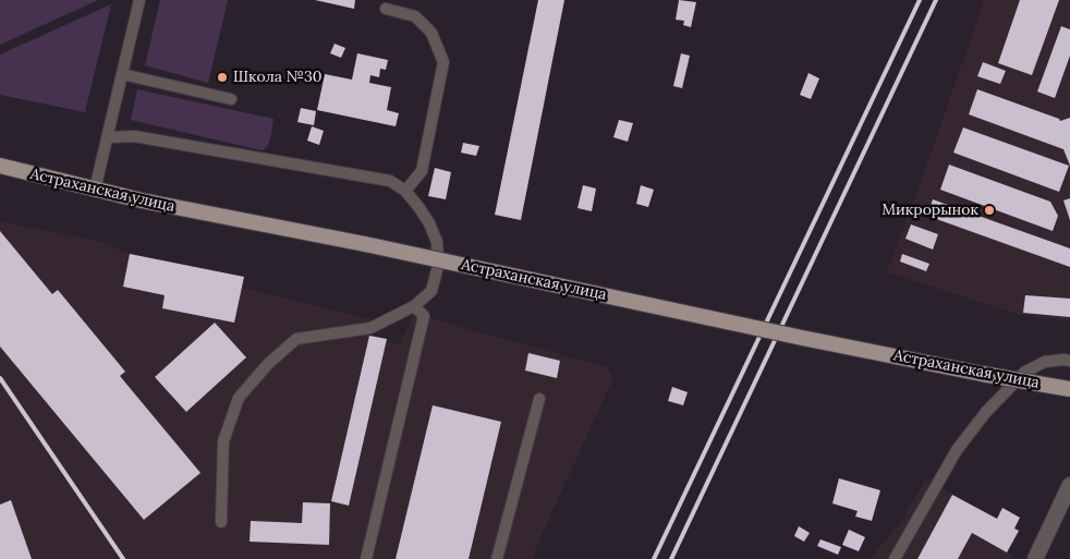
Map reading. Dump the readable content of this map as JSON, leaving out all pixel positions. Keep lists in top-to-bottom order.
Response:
{
  "streets": {
    "main road": ["Астраханская улица"]
  },
  "places": ["Школа №30", "Микрорынок"]
}
